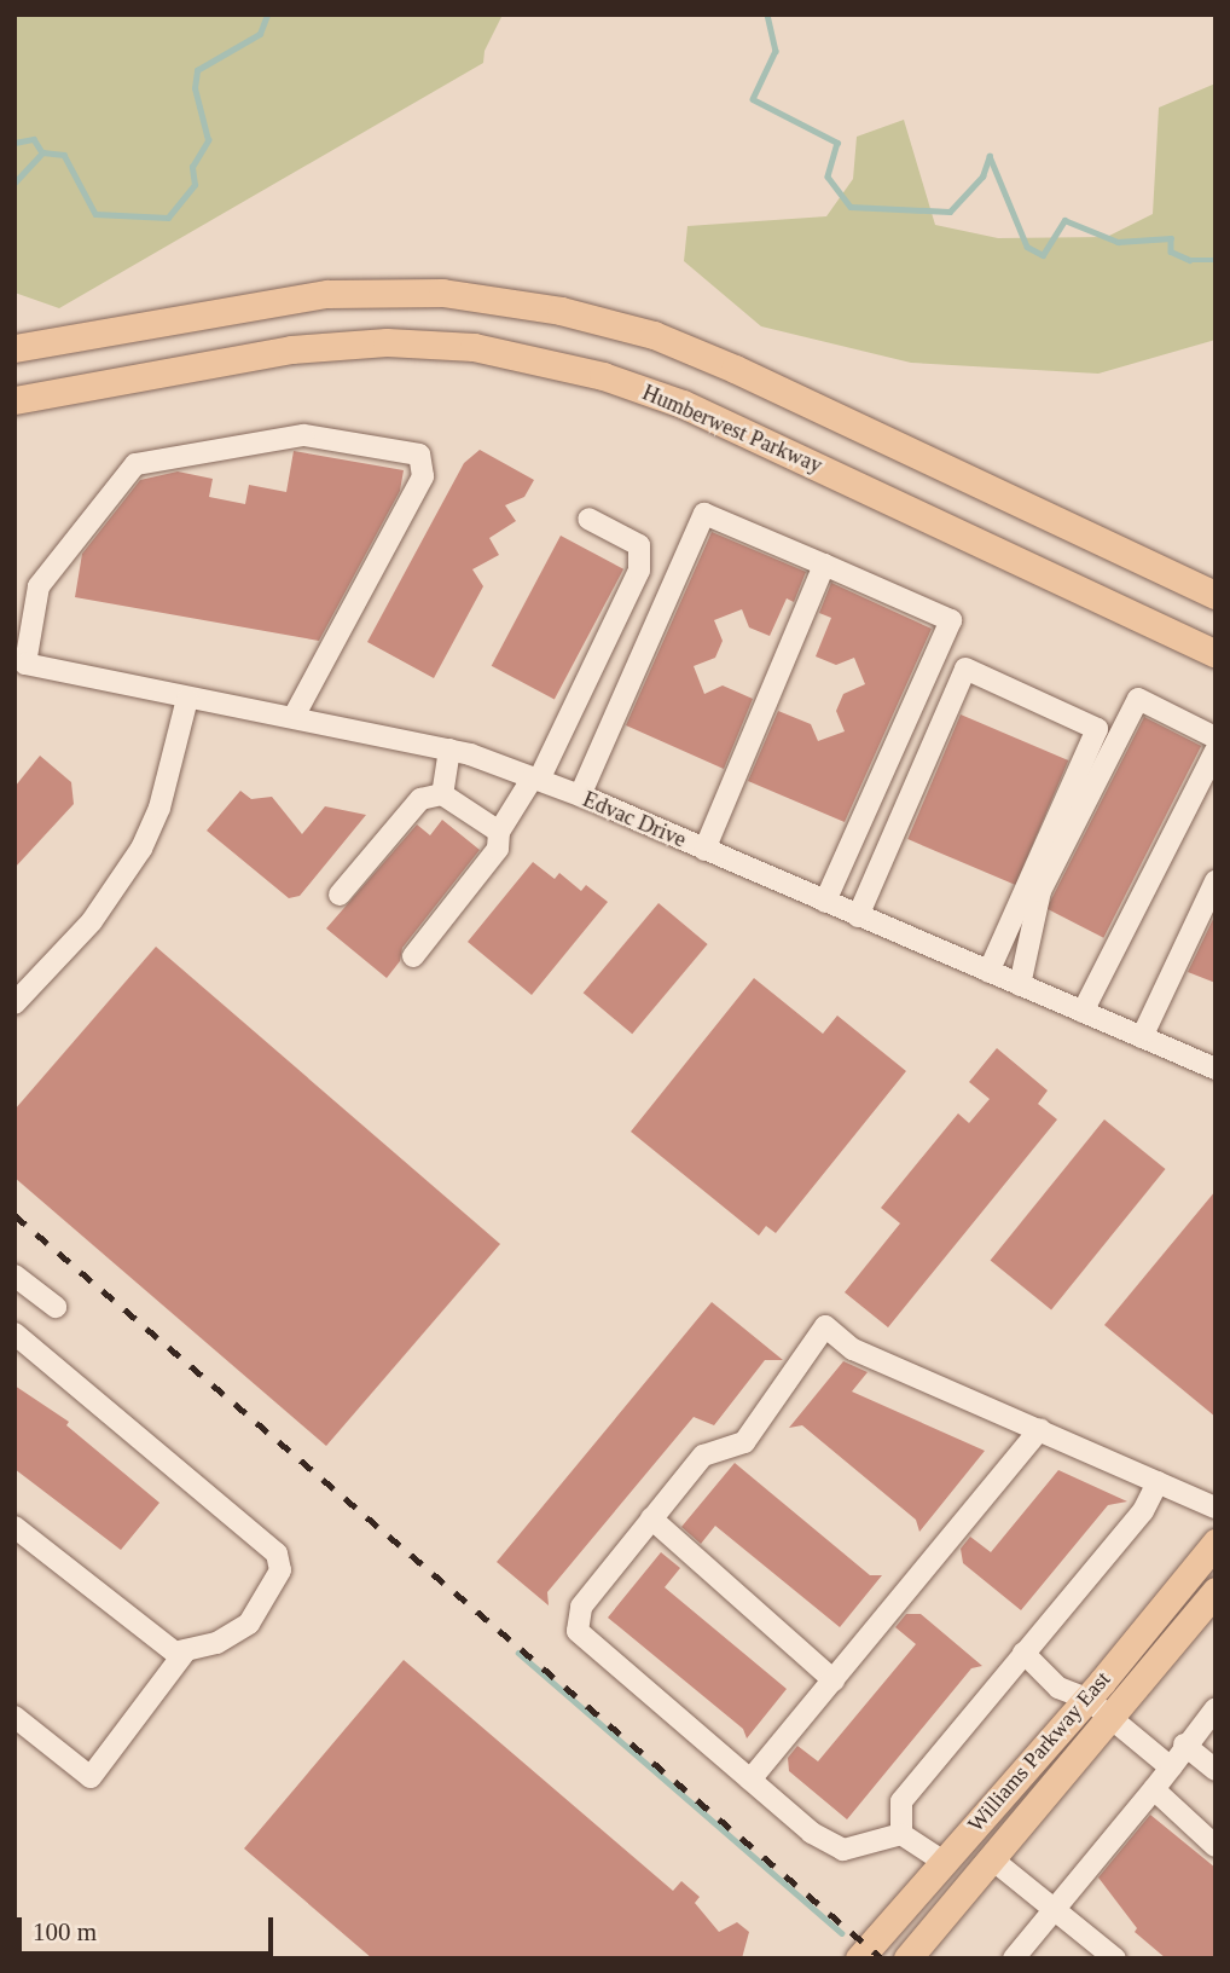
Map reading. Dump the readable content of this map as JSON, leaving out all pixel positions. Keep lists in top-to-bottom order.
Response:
{
  "streets": {
    "main road": ["Humberwest Parkway", "Williams Parkway East"],
    "street": ["Edvac Drive"]
  },
  "scale_bar": "100 m"
}
